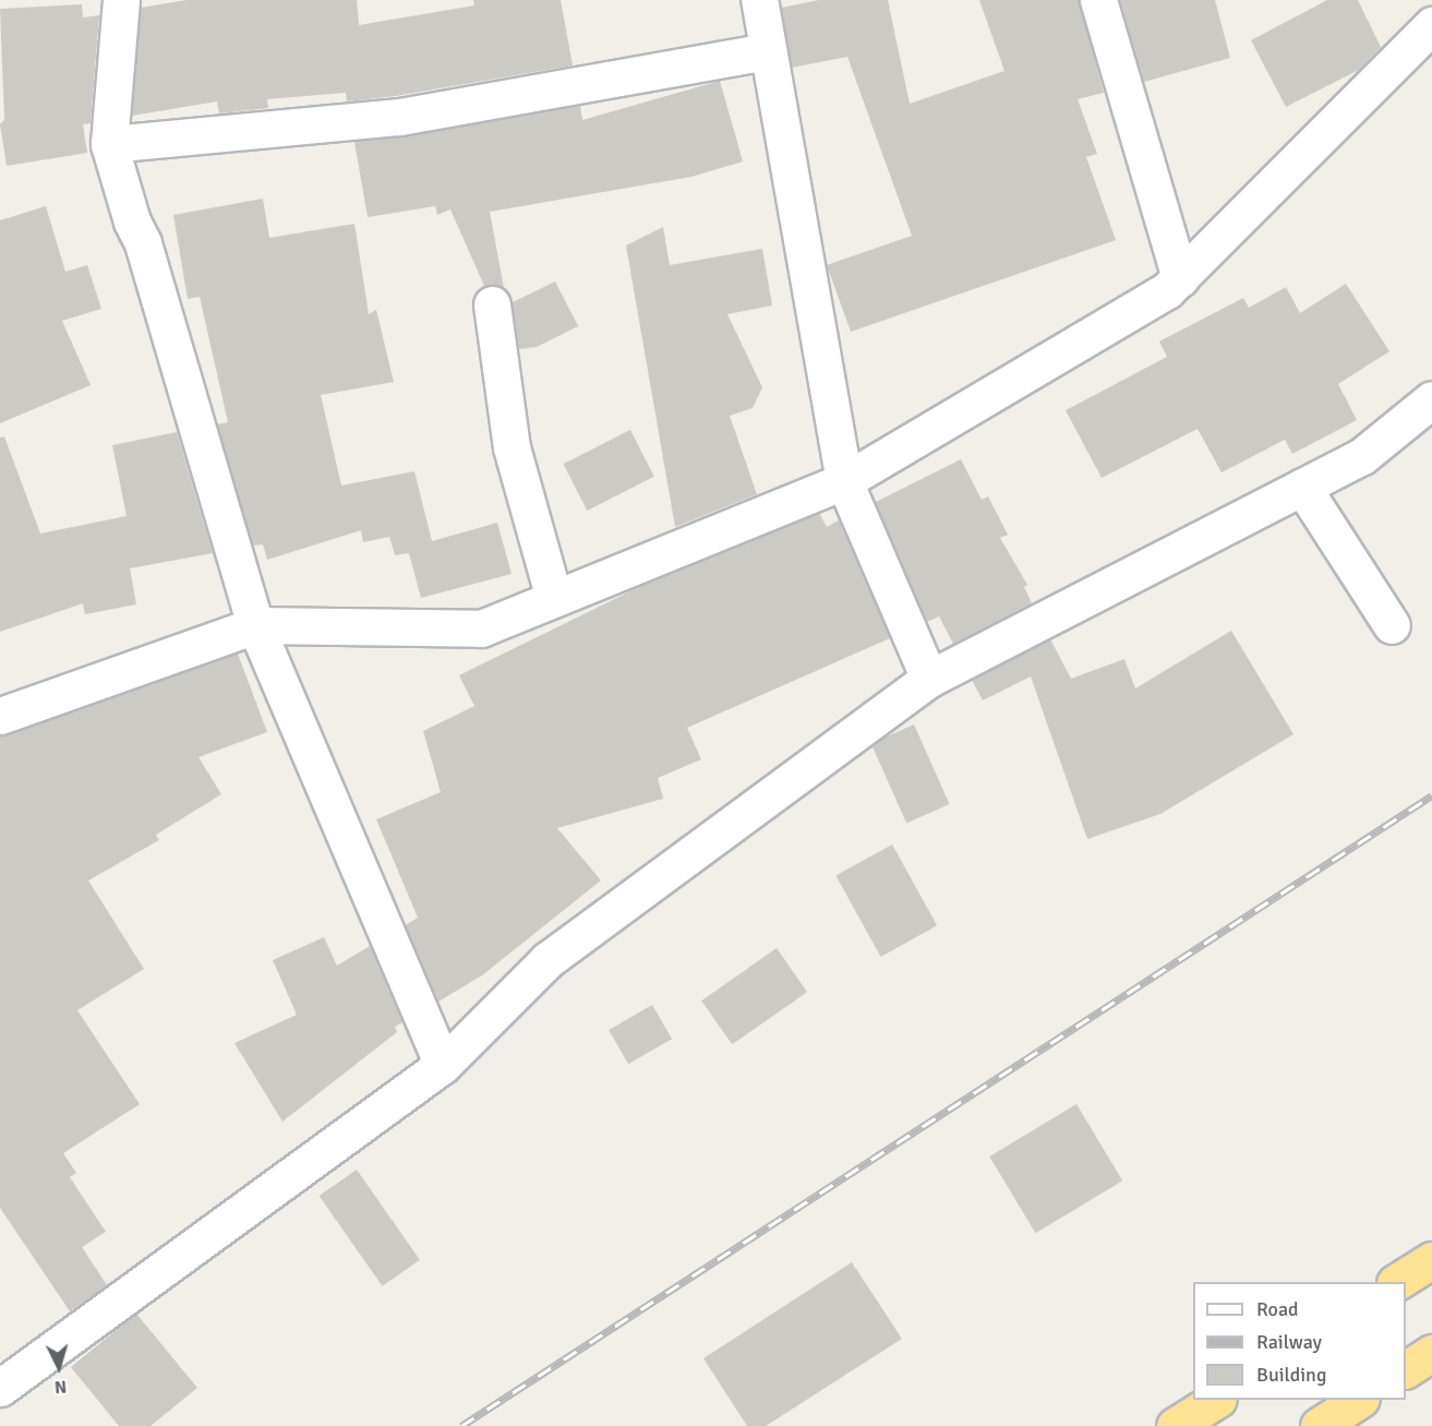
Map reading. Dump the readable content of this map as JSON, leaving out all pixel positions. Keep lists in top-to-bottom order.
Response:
{
  "legend": ["Road", "Railway", "Building"],
  "north": "bottom"
}
